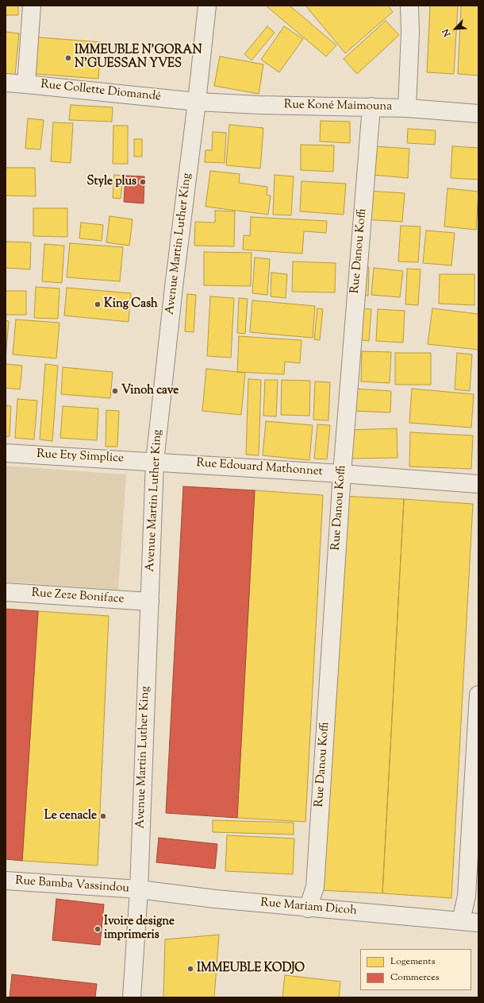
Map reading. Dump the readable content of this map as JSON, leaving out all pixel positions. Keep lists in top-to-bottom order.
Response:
{
  "streets": {
    "street": [
      "Rue Collette Diomandé",
      "Rue Koné Maimouna",
      "Avenue Martin Luther King",
      "Rue Danou Koffi",
      "Rue Ety Simplice",
      "Rue Edouard Mathonnet",
      "Rue Zeze Boniface",
      "Rue Bamba Vassindou",
      "Rue Mariam Dicoh"
    ]
  },
  "crossings": [
    ["Rue Collette Diomandé", "Rue Koné Maimouna"],
    ["Rue Collette Diomandé", "Avenue Martin Luther King"],
    ["Rue Koné Maimouna", "Avenue Martin Luther King"],
    ["Rue Koné Maimouna", "Rue Danou Koffi"],
    ["Avenue Martin Luther King", "Rue Ety Simplice"],
    ["Avenue Martin Luther King", "Rue Edouard Mathonnet"],
    ["Avenue Martin Luther King", "Rue Zeze Boniface"],
    ["Avenue Martin Luther King", "Rue Bamba Vassindou"],
    ["Avenue Martin Luther King", "Rue Mariam Dicoh"],
    ["Rue Danou Koffi", "Rue Edouard Mathonnet"],
    ["Rue Danou Koffi", "Rue Mariam Dicoh"],
    ["Rue Ety Simplice", "Rue Edouard Mathonnet"],
    ["Rue Bamba Vassindou", "Rue Mariam Dicoh"]
  ],
  "places": [
    "IMMEUBLE N'GORAN N'GUESSAN YVES",
    "Style plus",
    "King Cash",
    "Vinoh cave",
    "Le cenacle",
    "Ivoire designe imprimeris",
    "IMMEUBLE KODJO"
  ],
  "legend": ["Logements", "Commerces"],
  "north": "bottom left"
}
